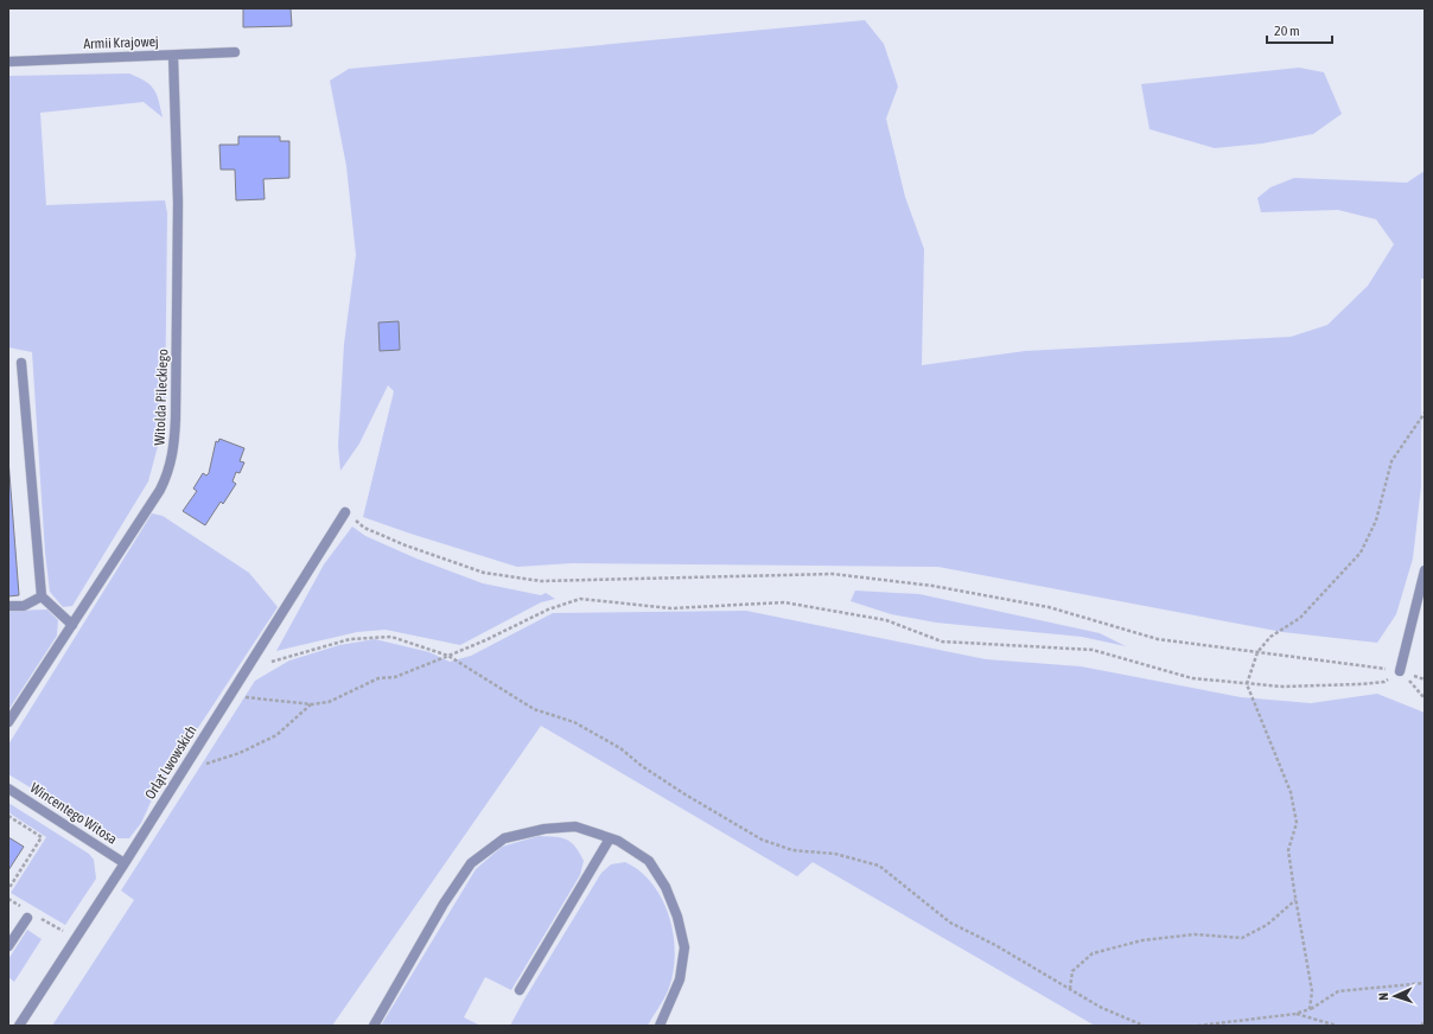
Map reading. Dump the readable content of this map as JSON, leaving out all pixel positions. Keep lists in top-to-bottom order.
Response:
{
  "streets": {
    "street": [
      "Armii Krajowej",
      "Witolda Pileckiego",
      "Orląt Lwowskich",
      "Wincentego Witosa"
    ]
  },
  "crossings": [
    ["Armii Krajowej", "Witolda Pileckiego"],
    ["Orląt Lwowskich", "Wincentego Witosa"]
  ],
  "scale_bar": "20 m",
  "north": "left"
}
